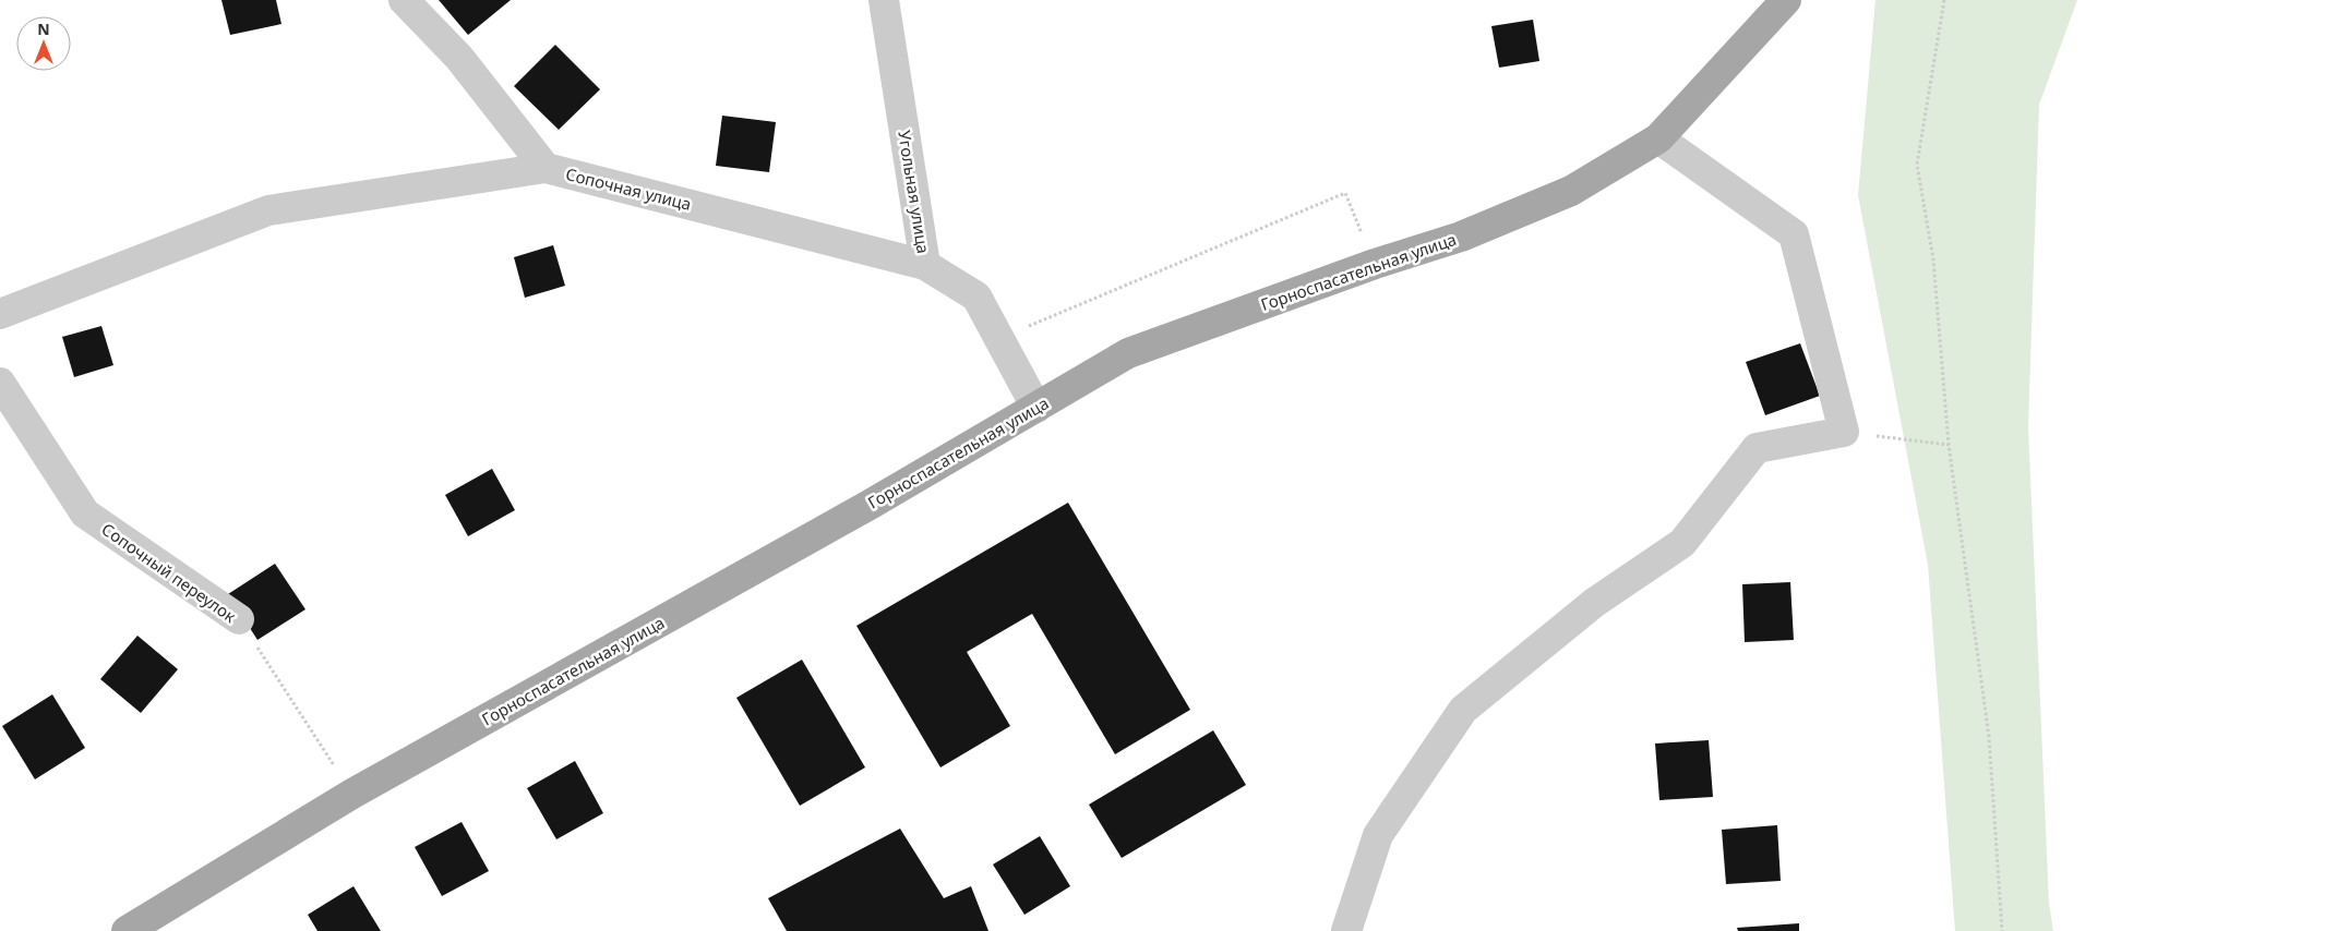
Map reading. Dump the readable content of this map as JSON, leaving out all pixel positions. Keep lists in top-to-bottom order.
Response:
{
  "streets": {
    "main road": ["Горноспасательная улица"],
    "street": ["Сопочная улица", "Угольная улица", "Сопочный переулок"]
  },
  "crossings": [
    ["Сопочная улица", "Угольная улица"],
    ["Угольная улица", "Горноспасательная улица"],
    ["Горноспасательная улица", "Сопочный переулок"]
  ],
  "north": "top"
}
